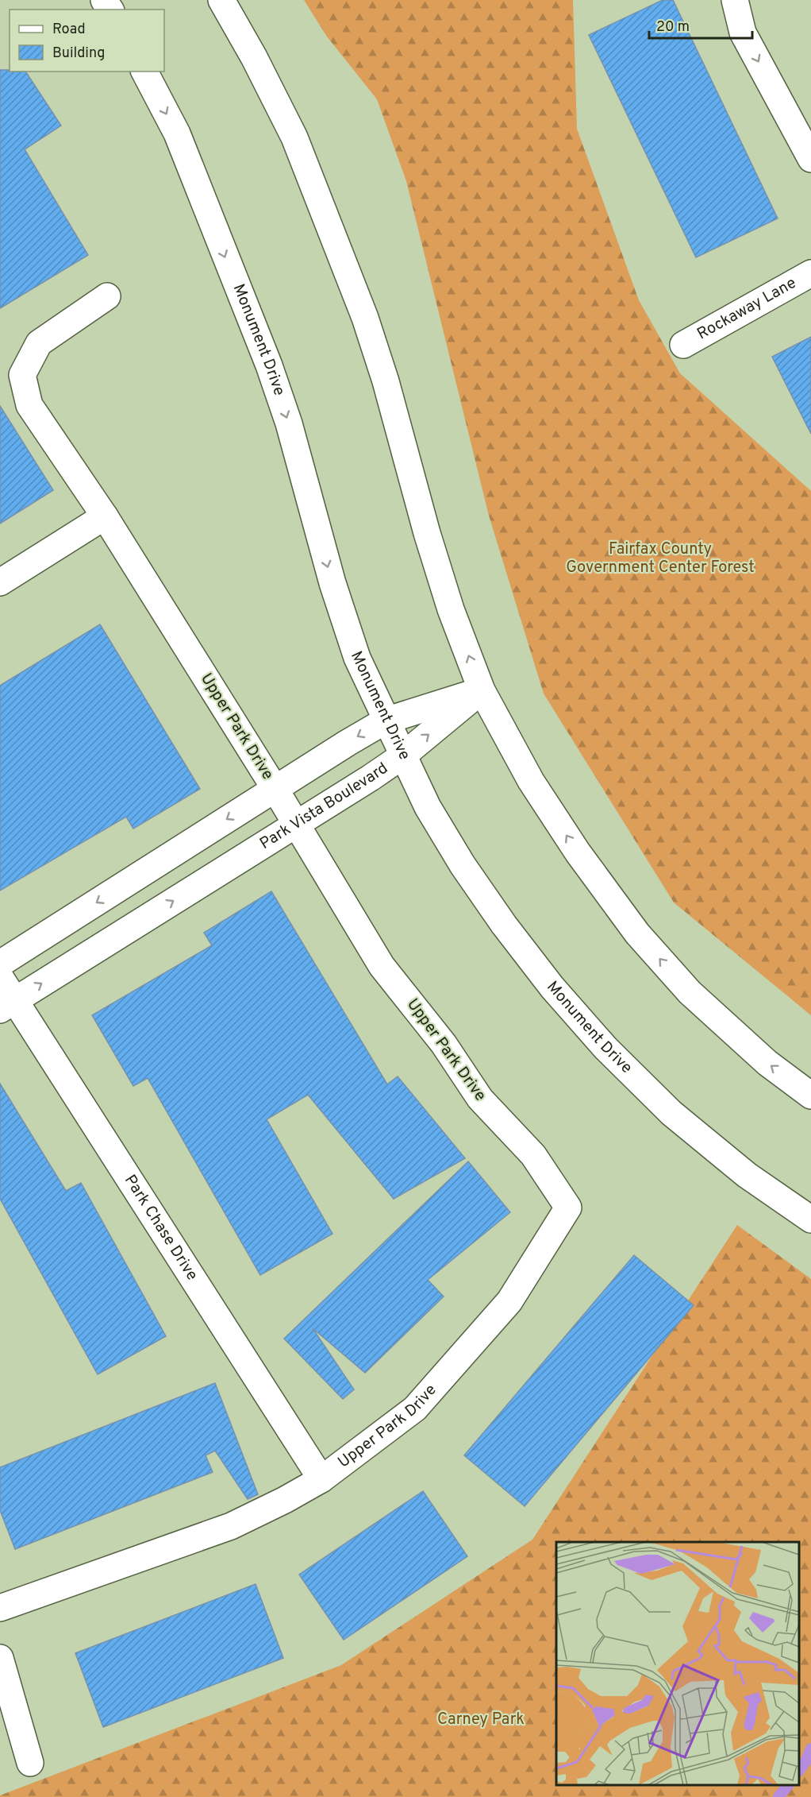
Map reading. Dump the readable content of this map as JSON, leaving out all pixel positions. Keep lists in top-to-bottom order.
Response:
{
  "streets": {
    "street": [
      "Rockaway Lane",
      "Monument Drive",
      "Upper Park Drive",
      "Park Vista Boulevard",
      "Park Chase Drive"
    ]
  },
  "crossings": [
    ["Monument Drive", "Park Vista Boulevard"],
    ["Upper Park Drive", "Park Vista Boulevard"],
    ["Upper Park Drive", "Park Chase Drive"],
    ["Park Vista Boulevard", "Park Chase Drive"]
  ],
  "parks": ["Fairfax County Government Center Forest", "Carney Park"],
  "legend": ["Road", "Building"],
  "scale_bar": "20 m"
}
